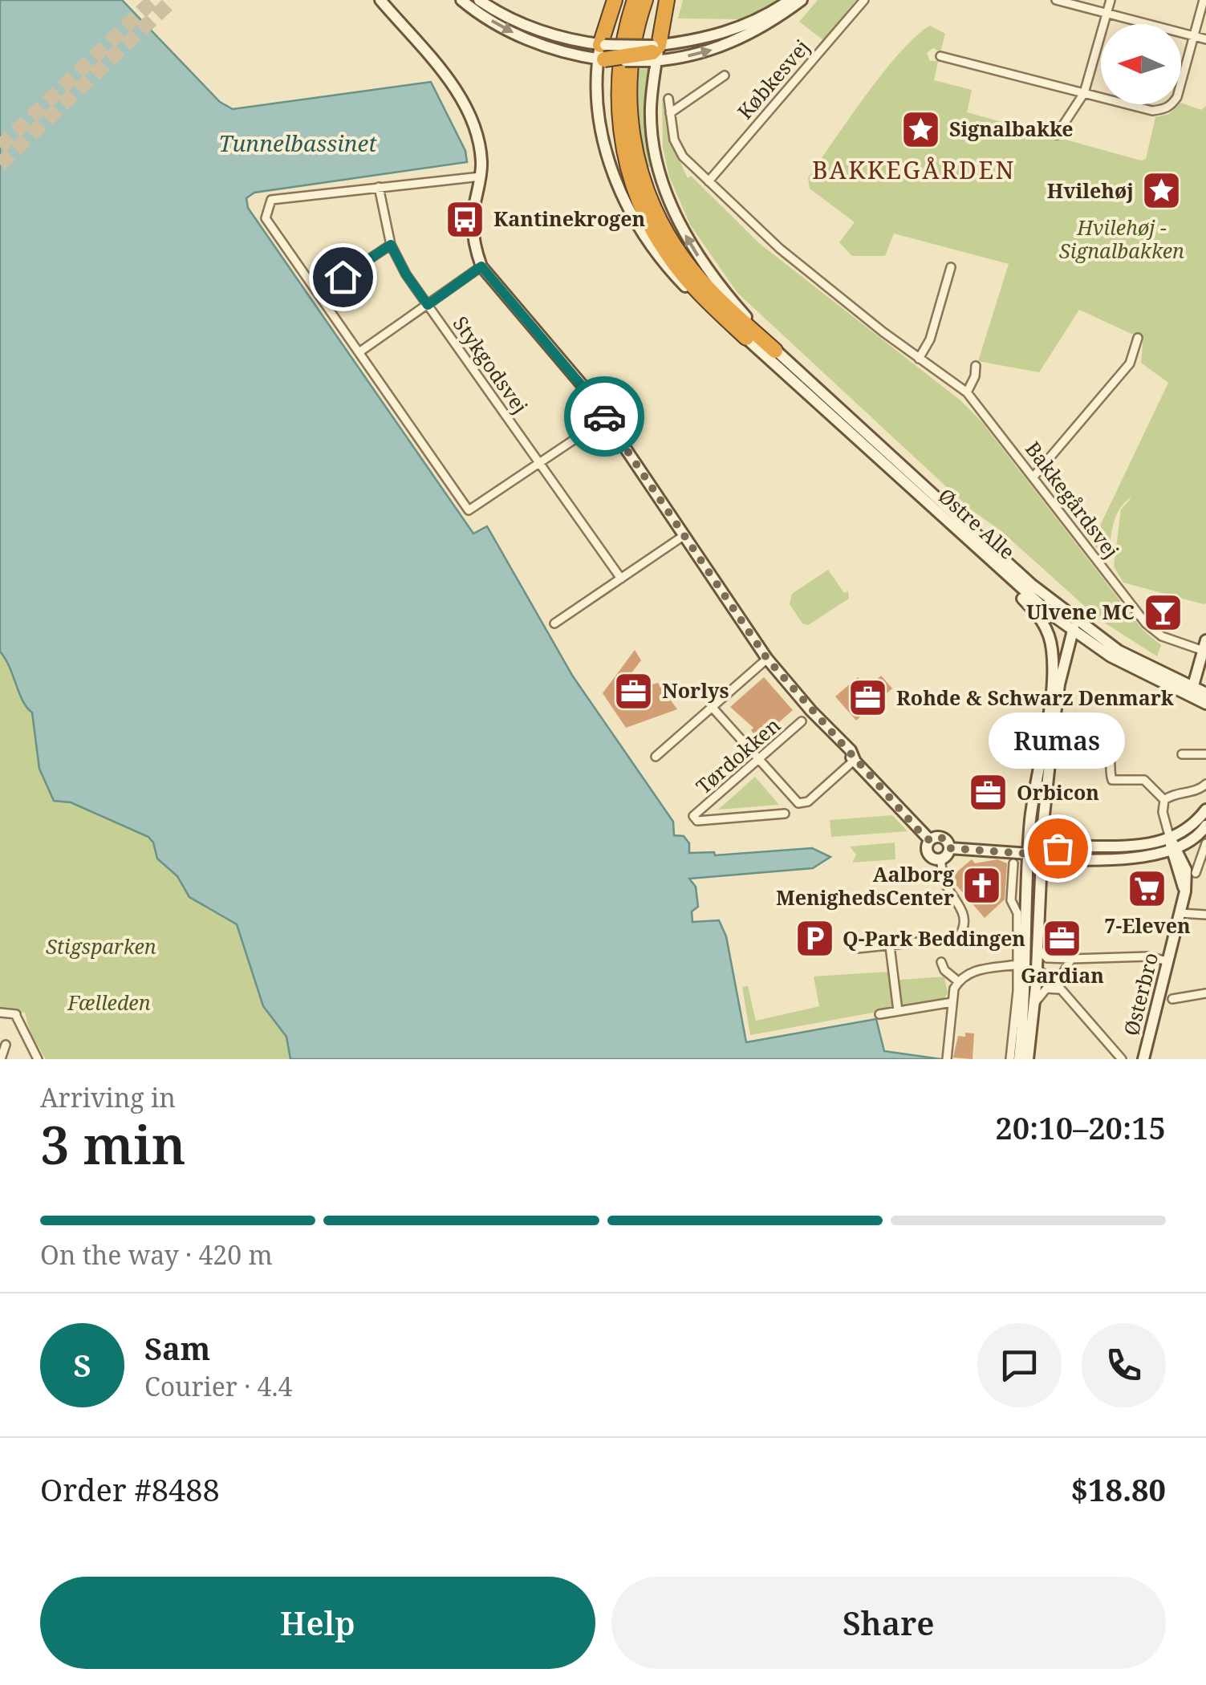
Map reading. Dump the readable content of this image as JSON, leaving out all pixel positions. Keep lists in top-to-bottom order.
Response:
{
  "streets": {
    "street": [
      "Købkesvej",
      "Stykgodsvej",
      "Bakkegårdsvej",
      "Østre Alle",
      "Tørdokken",
      "Østerbro"
    ]
  },
  "crossings": [
    ["Købkesvej", "Bakkegårdsvej"]
  ],
  "districts": ["BAKKEGÅRDEN"],
  "water": ["Tunnelbassinet"],
  "parks": ["Hvilehøj - Signalbakken", "Stigsparken", "Fælleden"],
  "places": {
    "place": ["Signalbakke", "Hvilehøj"],
    "bus stop": ["Kantinekrogen"],
    "bar": ["Ulvene MC"],
    "office": [
      "Norlys",
      "Rohde & Schwarz Denmark",
      "Orbicon",
      "Gardian"
    ],
    "other": ["Rumas"],
    "church": ["Aalborg MenighedsCenter"],
    "supermarket": ["7-Eleven"],
    "parking": ["Q-Park Beddingen"]
  },
  "north": "left",
  "page": {
    "bubble": "Rumas",
    "heading": ["3 min", "Arriving in", "20:10–20:15"],
    "panel": [
      "Sam",
      "Courier · 4.4",
      "Order #8488",
      "$18.80"
    ],
    "bar": "On the way · 420 m",
    "round": "S",
    "buttons": ["Help", "Share"]
  }
}
